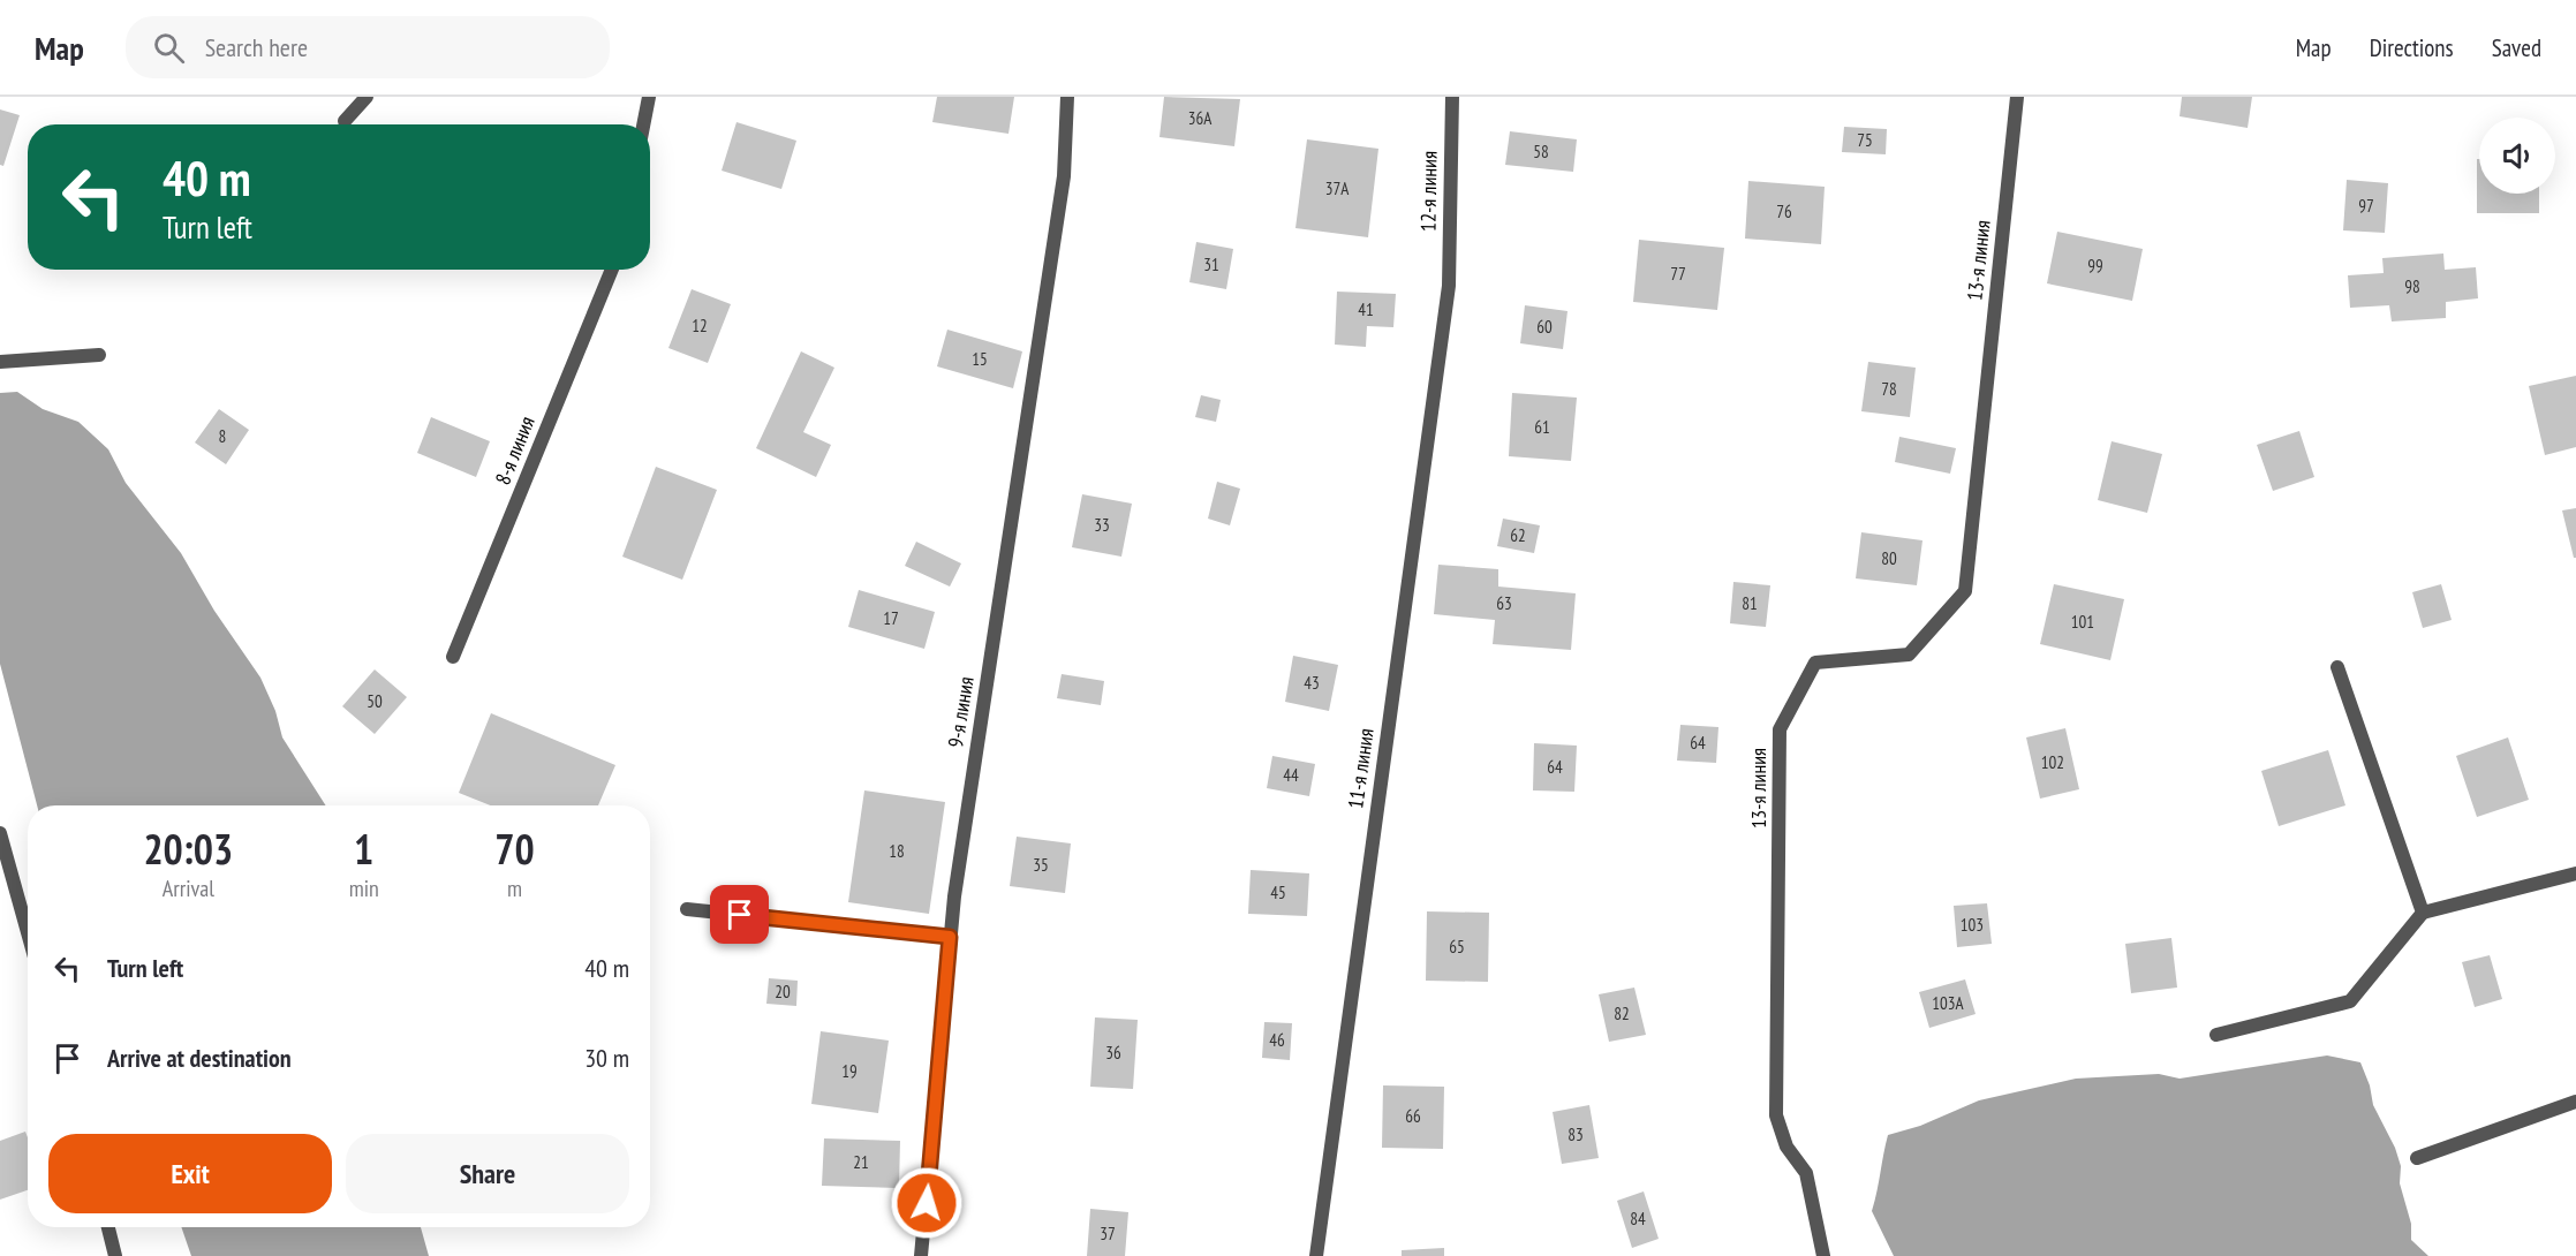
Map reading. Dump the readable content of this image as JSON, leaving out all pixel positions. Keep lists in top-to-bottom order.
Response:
{
  "streets": {
    "street": [
      "12-я линия",
      "13-я линия",
      "8-я линия",
      "9-я линия",
      "11-я линия"
    ]
  },
  "crossings": [
    ["12-я линия", "11-я линия"]
  ],
  "house_numbers": [
    "36А",
    "75",
    "58",
    "37А",
    "97",
    "76",
    "31",
    "99",
    "77",
    "98",
    "41",
    "12",
    "60",
    "15",
    "78",
    "61",
    "8",
    "33",
    "62",
    "80",
    "63",
    "81",
    "17",
    "101",
    "43",
    "50",
    "64",
    "102",
    "64",
    "44",
    "18",
    "35",
    "45",
    "103",
    "65",
    "20",
    "103А",
    "82",
    "46",
    "36",
    "19",
    "66",
    "83",
    "21",
    "84",
    "37"
  ],
  "page": {
    "header": "Map",
    "search": "Search here",
    "nav": ["Map", "Directions", "Saved"],
    "turn": ["40 m", "Turn left"],
    "eta": [
      "20:03",
      "Arrival",
      "1",
      "min",
      "70",
      "m"
    ],
    "list": [
      {
        "name": "Turn left",
        "value": "40 m"
      },
      {
        "name": "Arrive at destination",
        "value": "30 m"
      }
    ],
    "buttons": ["Exit", "Share"]
  }
}
